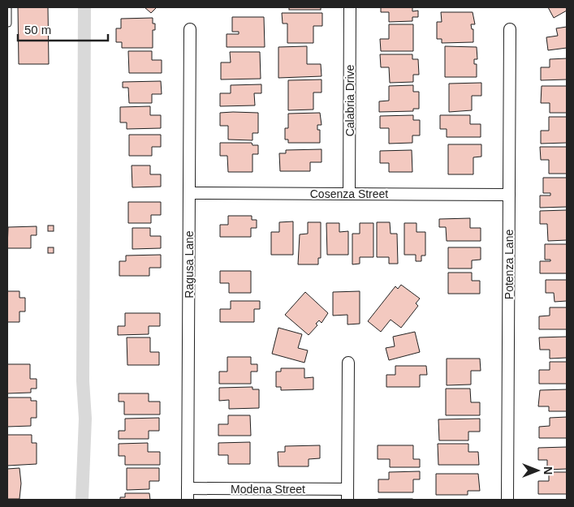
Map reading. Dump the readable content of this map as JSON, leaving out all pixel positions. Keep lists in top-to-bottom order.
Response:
{
  "streets": {
    "street": [
      "Calabria Drive",
      "Cosenza Street",
      "Ragusa Lane",
      "Potenza Lane",
      "Modena Street"
    ]
  },
  "crossings": [
    ["Calabria Drive", "Cosenza Street"],
    ["Cosenza Street", "Ragusa Lane"],
    ["Cosenza Street", "Potenza Lane"],
    ["Ragusa Lane", "Modena Street"]
  ],
  "scale_bar": "50 m",
  "north": "right"
}
